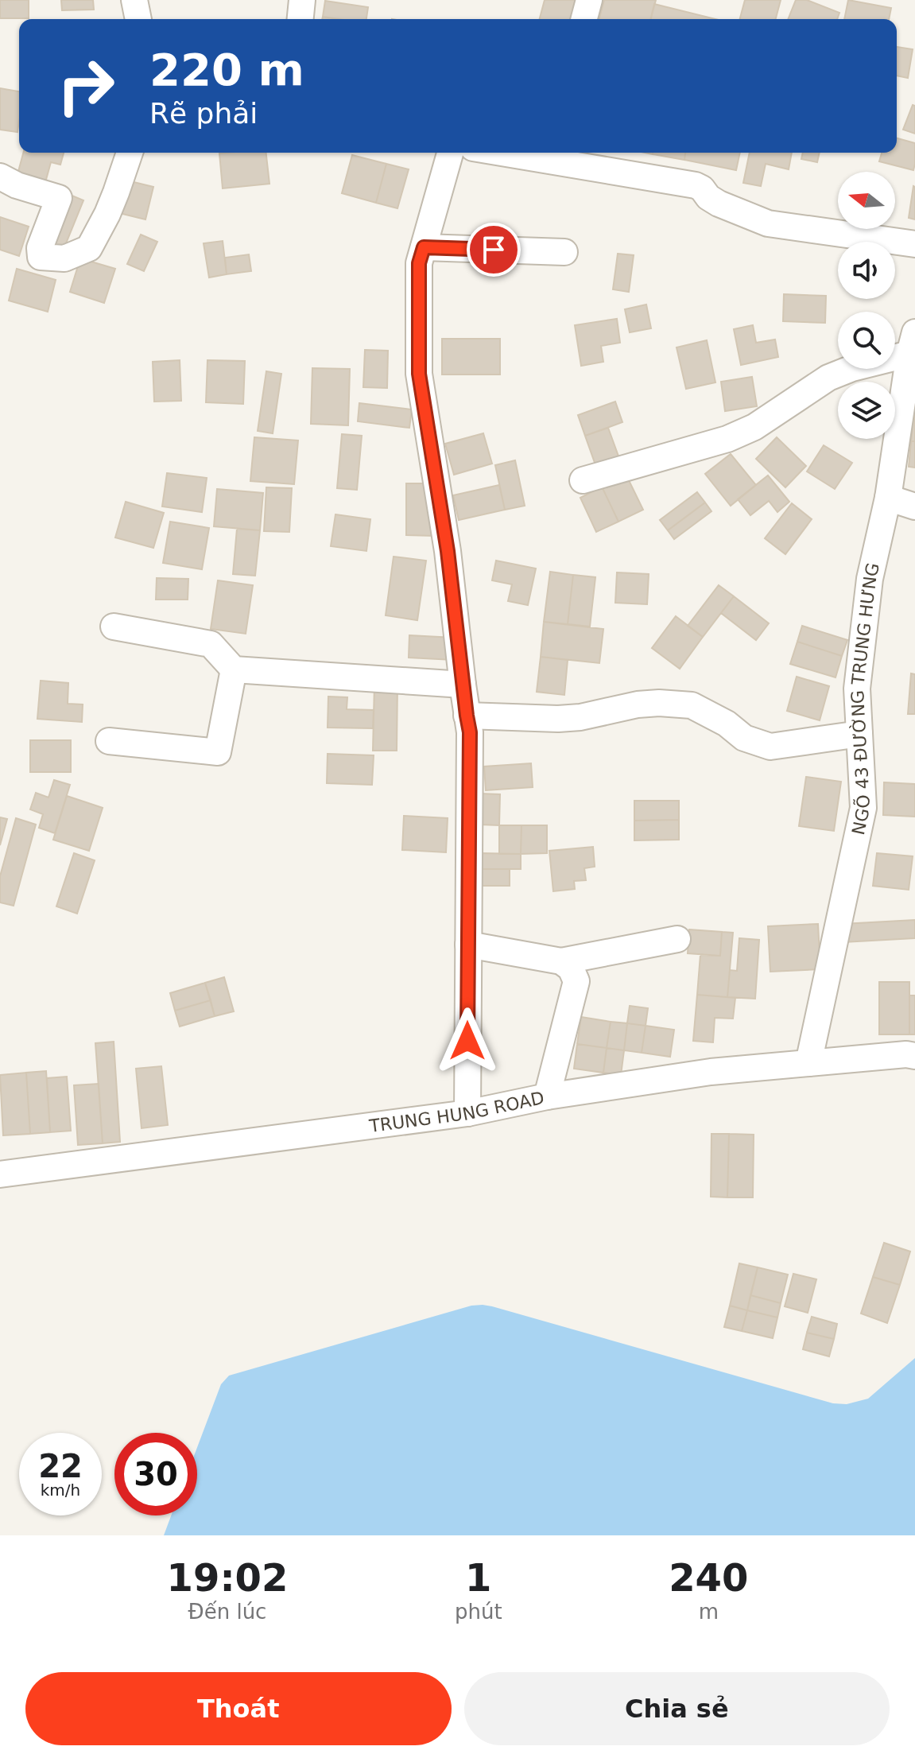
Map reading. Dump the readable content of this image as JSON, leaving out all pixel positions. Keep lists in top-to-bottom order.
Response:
{
  "streets": {
    "street": ["NGÕ 43 ĐƯỜNG TRUNG HƯNG", "TRUNG HUNG ROAD"]
  },
  "crossings": [
    ["NGÕ 43 ĐƯỜNG TRUNG HƯNG", "TRUNG HUNG ROAD"]
  ],
  "north": "left",
  "page": {
    "turn": ["220 m", "Rẽ phải"],
    "speed": "22 km/h",
    "limit": "30",
    "eta": [
      "19:02",
      "Đến lúc",
      "1",
      "phút",
      "240",
      "m"
    ],
    "buttons": ["Thoát", "Chia sẻ"]
  }
}
